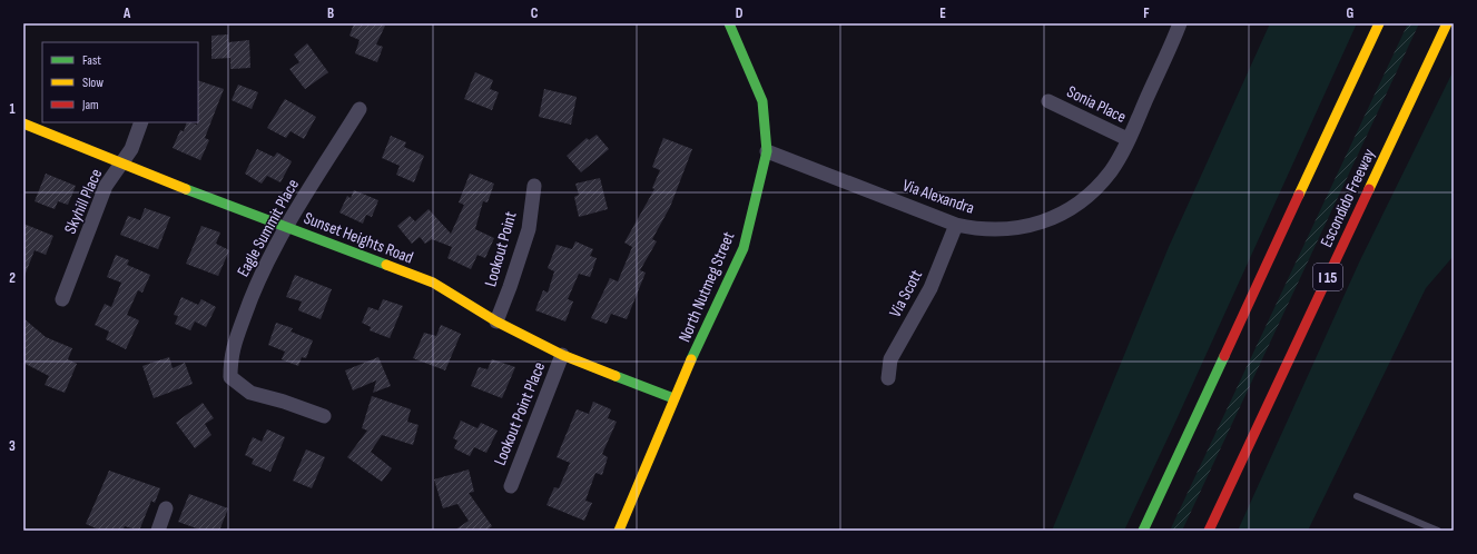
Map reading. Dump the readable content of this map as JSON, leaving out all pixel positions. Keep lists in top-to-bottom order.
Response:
{
  "streets": {
    "main road": [
      "Escondido Freeway",
      "Sunset Heights Road",
      "I 15",
      "North Nutmeg Street"
    ],
    "street": [
      "Sonia Place",
      "Via Alexandra",
      "Skyhill Place",
      "Eagle Summit Place",
      "Lookout Point",
      "Via Scott",
      "Lookout Point Place"
    ]
  },
  "crossings": [
    ["Sonia Place", "Via Alexandra"],
    ["Via Alexandra", "North Nutmeg Street"],
    ["Via Alexandra", "Via Scott"],
    ["Skyhill Place", "Sunset Heights Road"],
    ["Eagle Summit Place", "Sunset Heights Road"],
    ["Sunset Heights Road", "Lookout Point"],
    ["Sunset Heights Road", "North Nutmeg Street"],
    ["Sunset Heights Road", "Lookout Point Place"]
  ],
  "legend": ["Fast", "Slow", "Jam"],
  "grid": {
    "columns": [
      "A",
      "B",
      "C",
      "D",
      "E",
      "F",
      "G"
    ],
    "rows": ["1", "2", "3"]
  }
}
